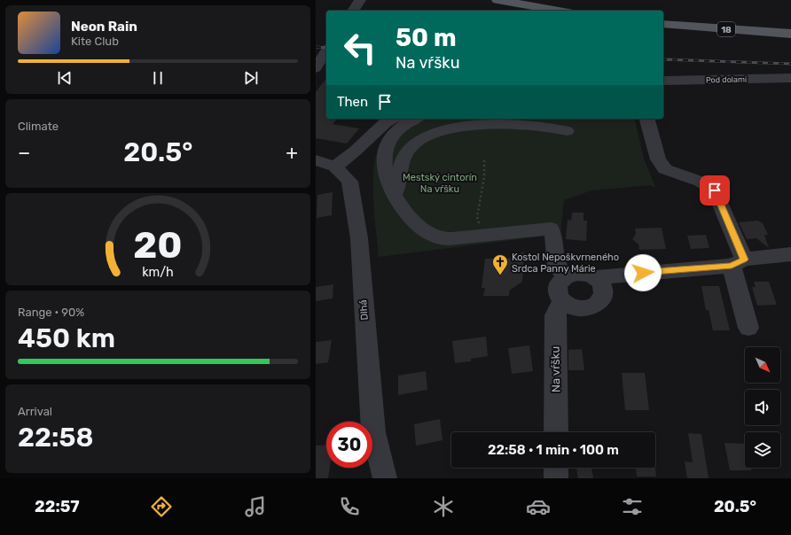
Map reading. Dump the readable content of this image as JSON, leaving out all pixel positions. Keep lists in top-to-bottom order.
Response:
{
  "streets": {
    "main road": ["18"],
    "street": ["Pod dolami", "Dlhá", "Na vŕšku"]
  },
  "parks": ["Mestský cintorín Na vŕšku"],
  "places": {
    "church": ["Kostol Nepoškvrneného Srdca Panny Márie"]
  },
  "north": "bottom right",
  "page": {
    "turn": ["50 m", "Na vŕšku"],
    "song": ["Neon Rain", "Kite Club"],
    "then": "Then",
    "tile": [
      "Climate",
      ["Range · 90%", "450 km"],
      ["Arrival", "22:58"]
    ],
    "heat": ["−", "20.5°", "+"],
    "limit": "30",
    "trip": "22:58 · 1 min · 100 m",
    "tabs": ["22:57", "20.5°"],
    "gauge": ["20", "km/h"]
  }
}
